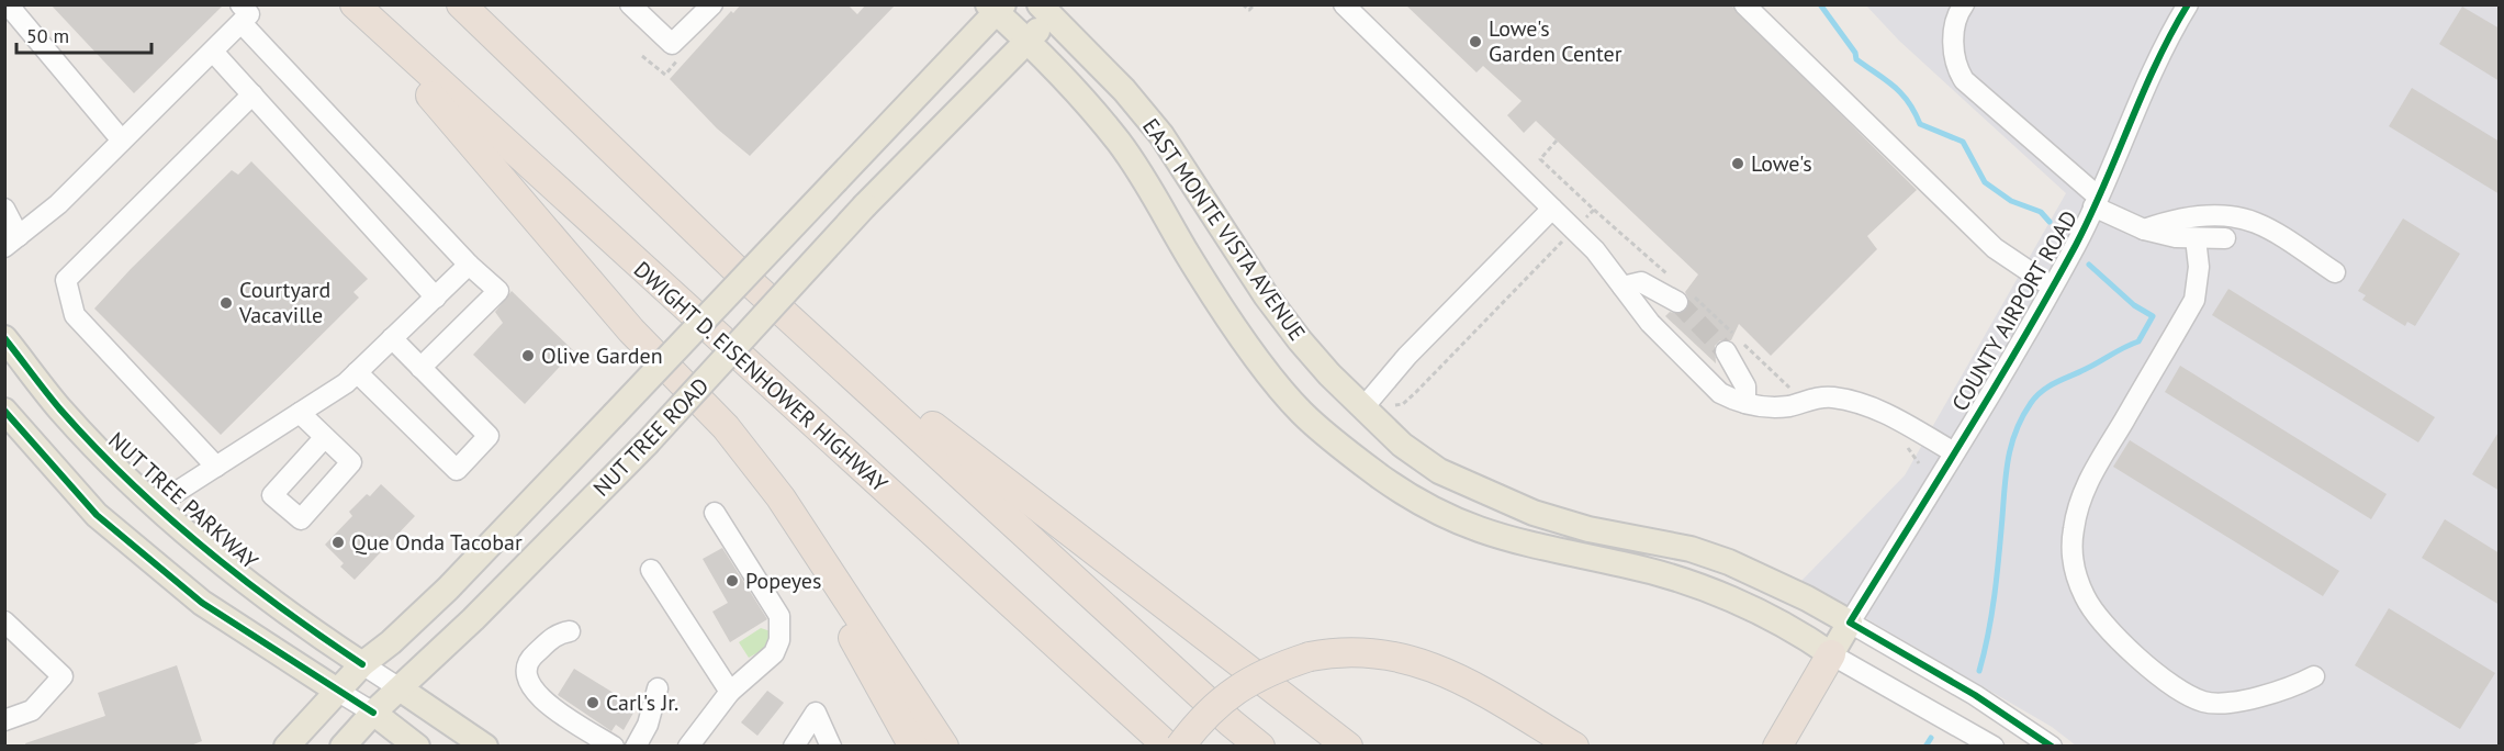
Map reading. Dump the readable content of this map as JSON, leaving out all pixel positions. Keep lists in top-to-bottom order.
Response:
{
  "streets": {
    "highway": ["DWIGHT D. EISENHOWER HIGHWAY"],
    "main road": [
      "EAST MONTE VISTA AVENUE",
      "COUNTY AIRPORT ROAD",
      "NUT TREE ROAD",
      "NUT TREE PARKWAY"
    ]
  },
  "crossings": [
    ["EAST MONTE VISTA AVENUE", "COUNTY AIRPORT ROAD"],
    ["EAST MONTE VISTA AVENUE", "NUT TREE ROAD"],
    ["NUT TREE ROAD", "NUT TREE PARKWAY"]
  ],
  "places": [
    "Lowe's Garden Center",
    "Lowe's",
    "Courtyard Vacaville",
    "Olive Garden",
    "Que Onda Tacobar",
    "Popeyes",
    "Carl's Jr."
  ],
  "scale_bar": "50 m"
}
